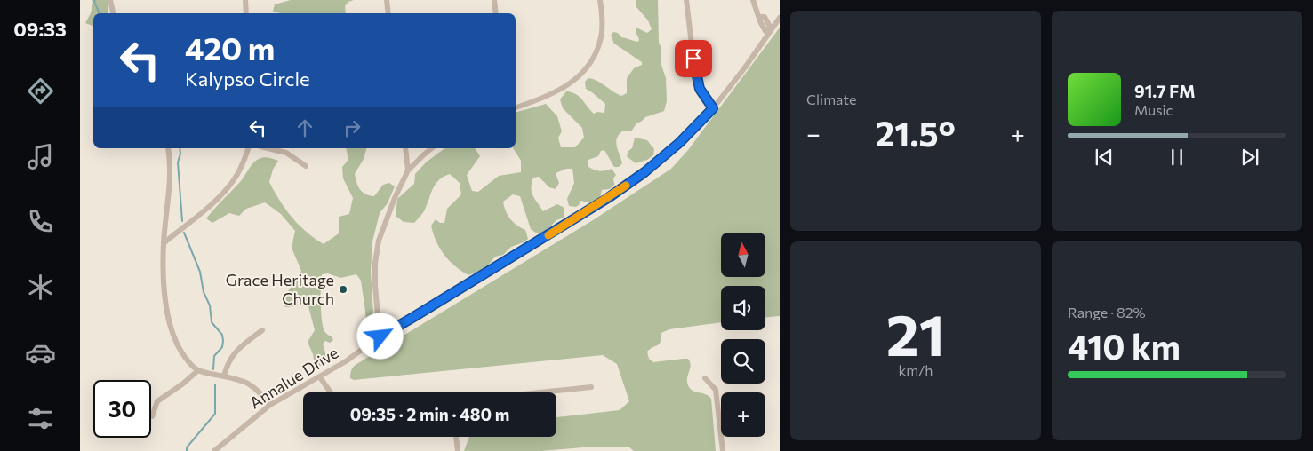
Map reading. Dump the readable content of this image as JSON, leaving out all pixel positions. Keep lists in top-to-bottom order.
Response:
{
  "streets": {
    "street": ["Annalue Drive"]
  },
  "places": ["Grace Heritage Church"],
  "north": "top",
  "page": {
    "tabs": "09:33",
    "tile": [
      "Climate",
      ["21", "km/h"],
      ["Range · 82%", "410 km"]
    ],
    "turn": ["420 m", "Kalypso Circle"],
    "song": ["91.7 FM", "Music"],
    "heat": ["−", "21.5°", "+"],
    "map_buttons": "+",
    "limit": "30",
    "trip": "09:35 · 2 min · 480 m"
  }
}
